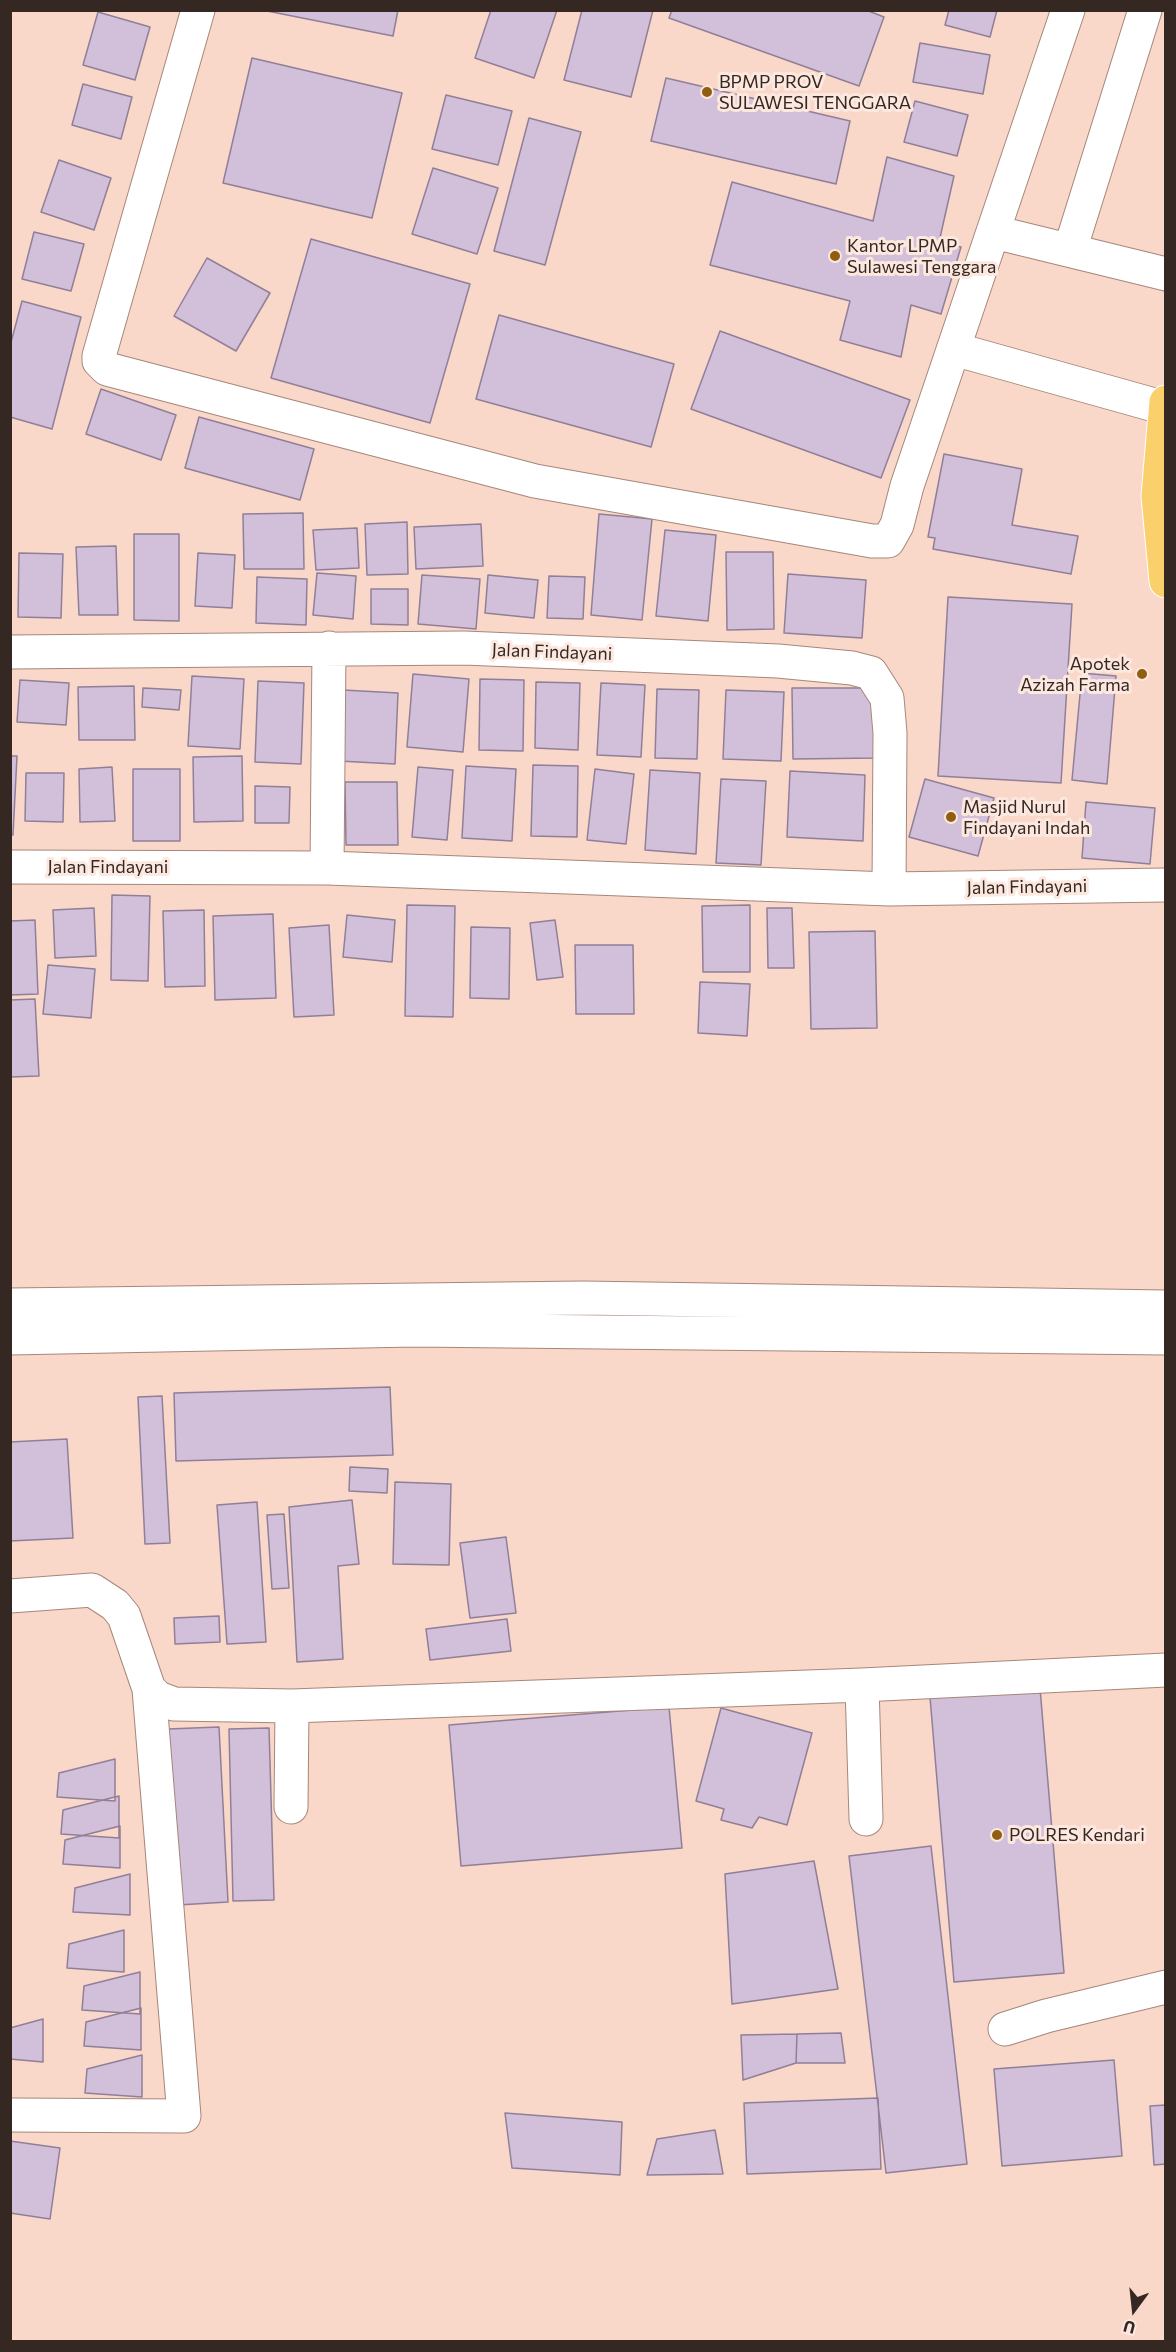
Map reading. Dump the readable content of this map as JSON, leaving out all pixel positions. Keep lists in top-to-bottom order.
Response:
{
  "streets": {
    "street": ["Jalan Findayani"]
  },
  "places": [
    "BPMP PROV SULAWESI TENGGARA",
    "Kantor LPMP Sulawesi Tenggara",
    "Apotek Azizah Farma",
    "Masjid Nurul Findayani Indah",
    "POLRES Kendari"
  ],
  "north": "bottom"
}
